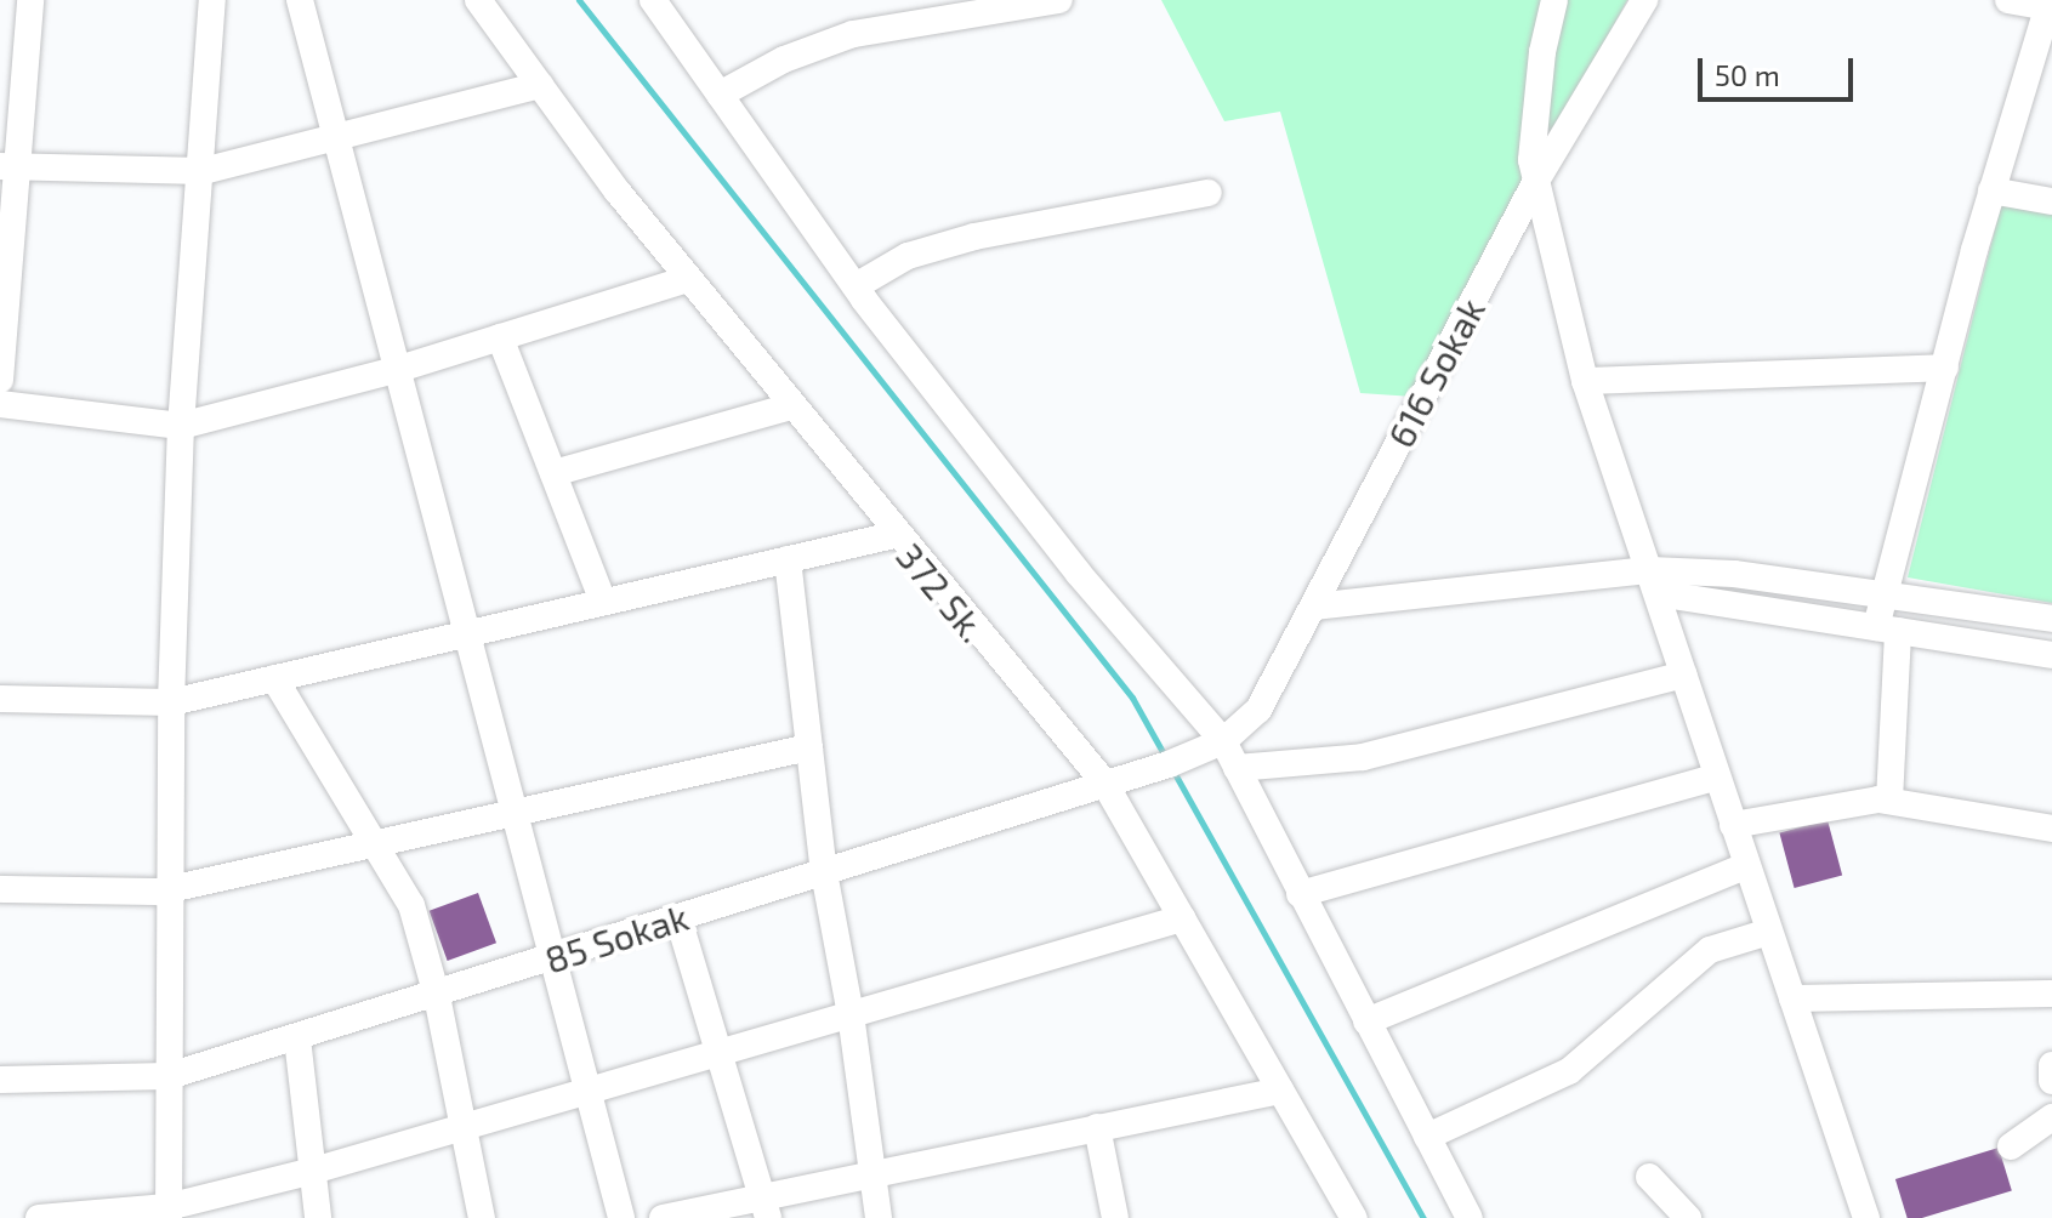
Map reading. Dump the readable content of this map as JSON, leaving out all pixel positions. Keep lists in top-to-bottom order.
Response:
{
  "streets": {
    "street": ["616 Sokak", "372 Sk.", "85 Sokak"]
  },
  "crossings": [
    ["616 Sokak", "85 Sokak"],
    ["372 Sk.", "85 Sokak"]
  ],
  "scale_bar": "50 m"
}
